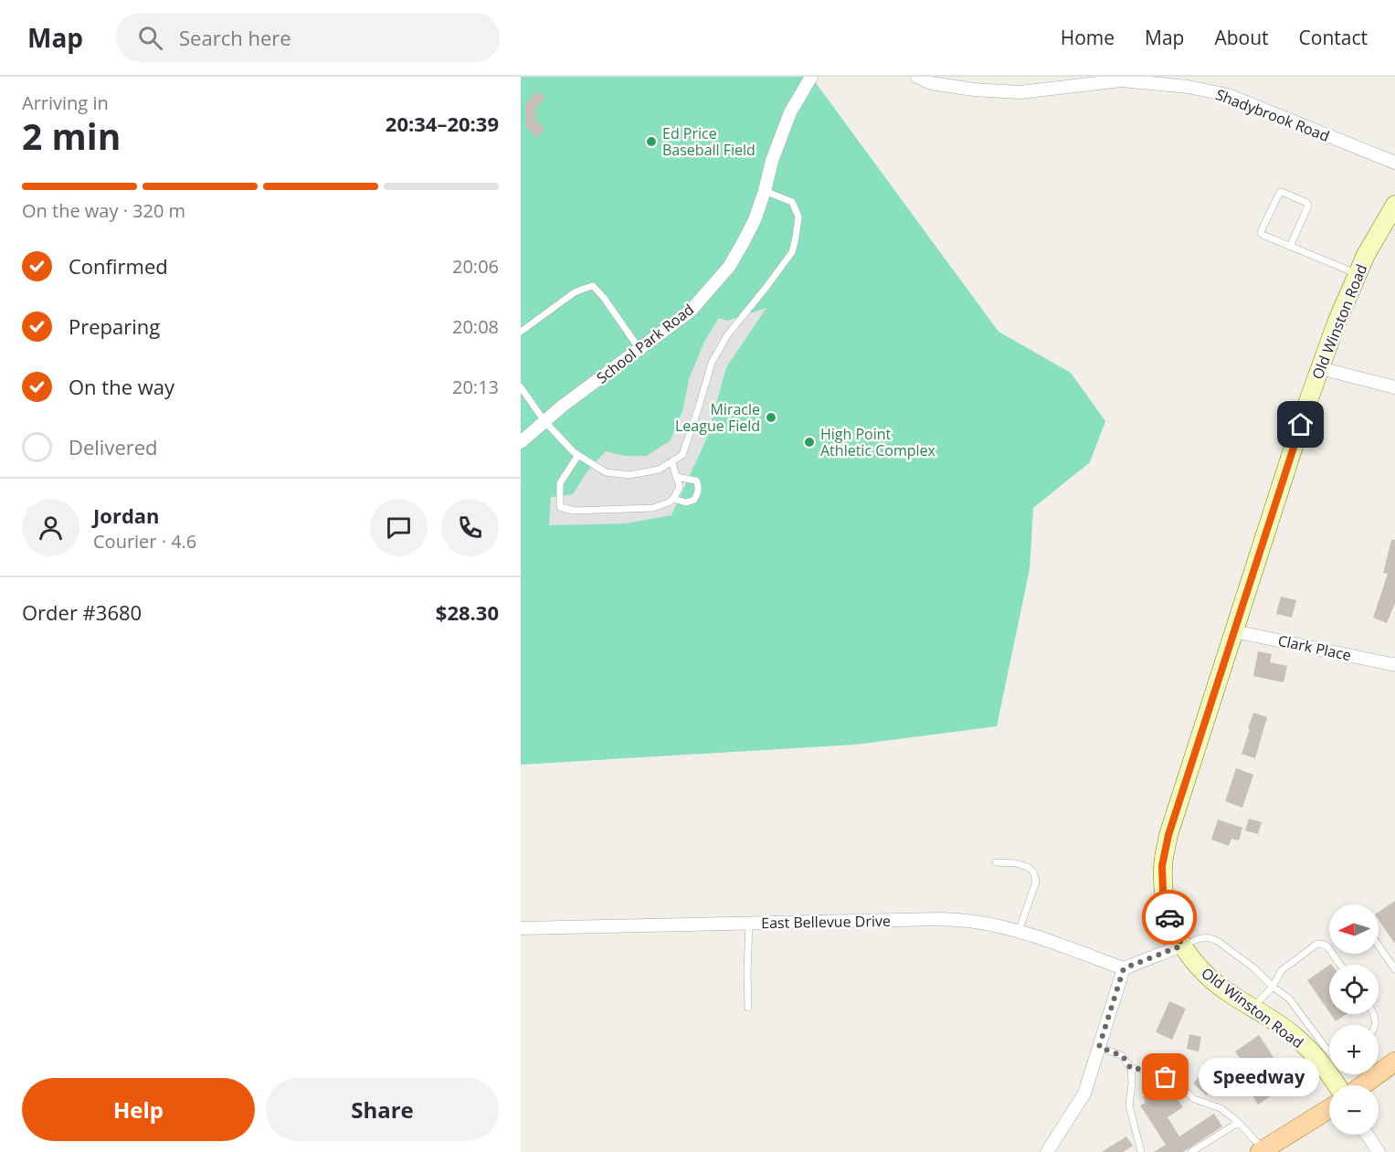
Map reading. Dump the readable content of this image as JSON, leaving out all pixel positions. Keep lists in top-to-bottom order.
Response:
{
  "streets": {
    "street": [
      "Shadybrook Road",
      "Old Winston Road",
      "School Park Road",
      "Clark Place",
      "East Bellevue Drive"
    ]
  },
  "crossings": [
    ["Old Winston Road", "Clark Place"]
  ],
  "places": [
    "Ed Price Baseball Field",
    "Miracle League Field",
    "High Point Athletic Complex",
    "Speedway"
  ],
  "north": "left",
  "page": {
    "header": "Map",
    "search": "Search here",
    "nav": [
      "Home",
      "Map",
      "About",
      "Contact"
    ],
    "heading": ["2 min", "Arriving in", "20:34–20:39"],
    "panel": [
      "Jordan",
      "Courier · 4.6",
      "Order #3680",
      "$28.30"
    ],
    "bar": "On the way · 320 m",
    "list": [
      ["Confirmed", "20:06"],
      ["Preparing", "20:08"],
      ["On the way", "20:13"],
      "Delivered"
    ],
    "map_buttons": ["+", "−"],
    "bubble": "Speedway",
    "buttons": ["Help", "Share"]
  }
}
